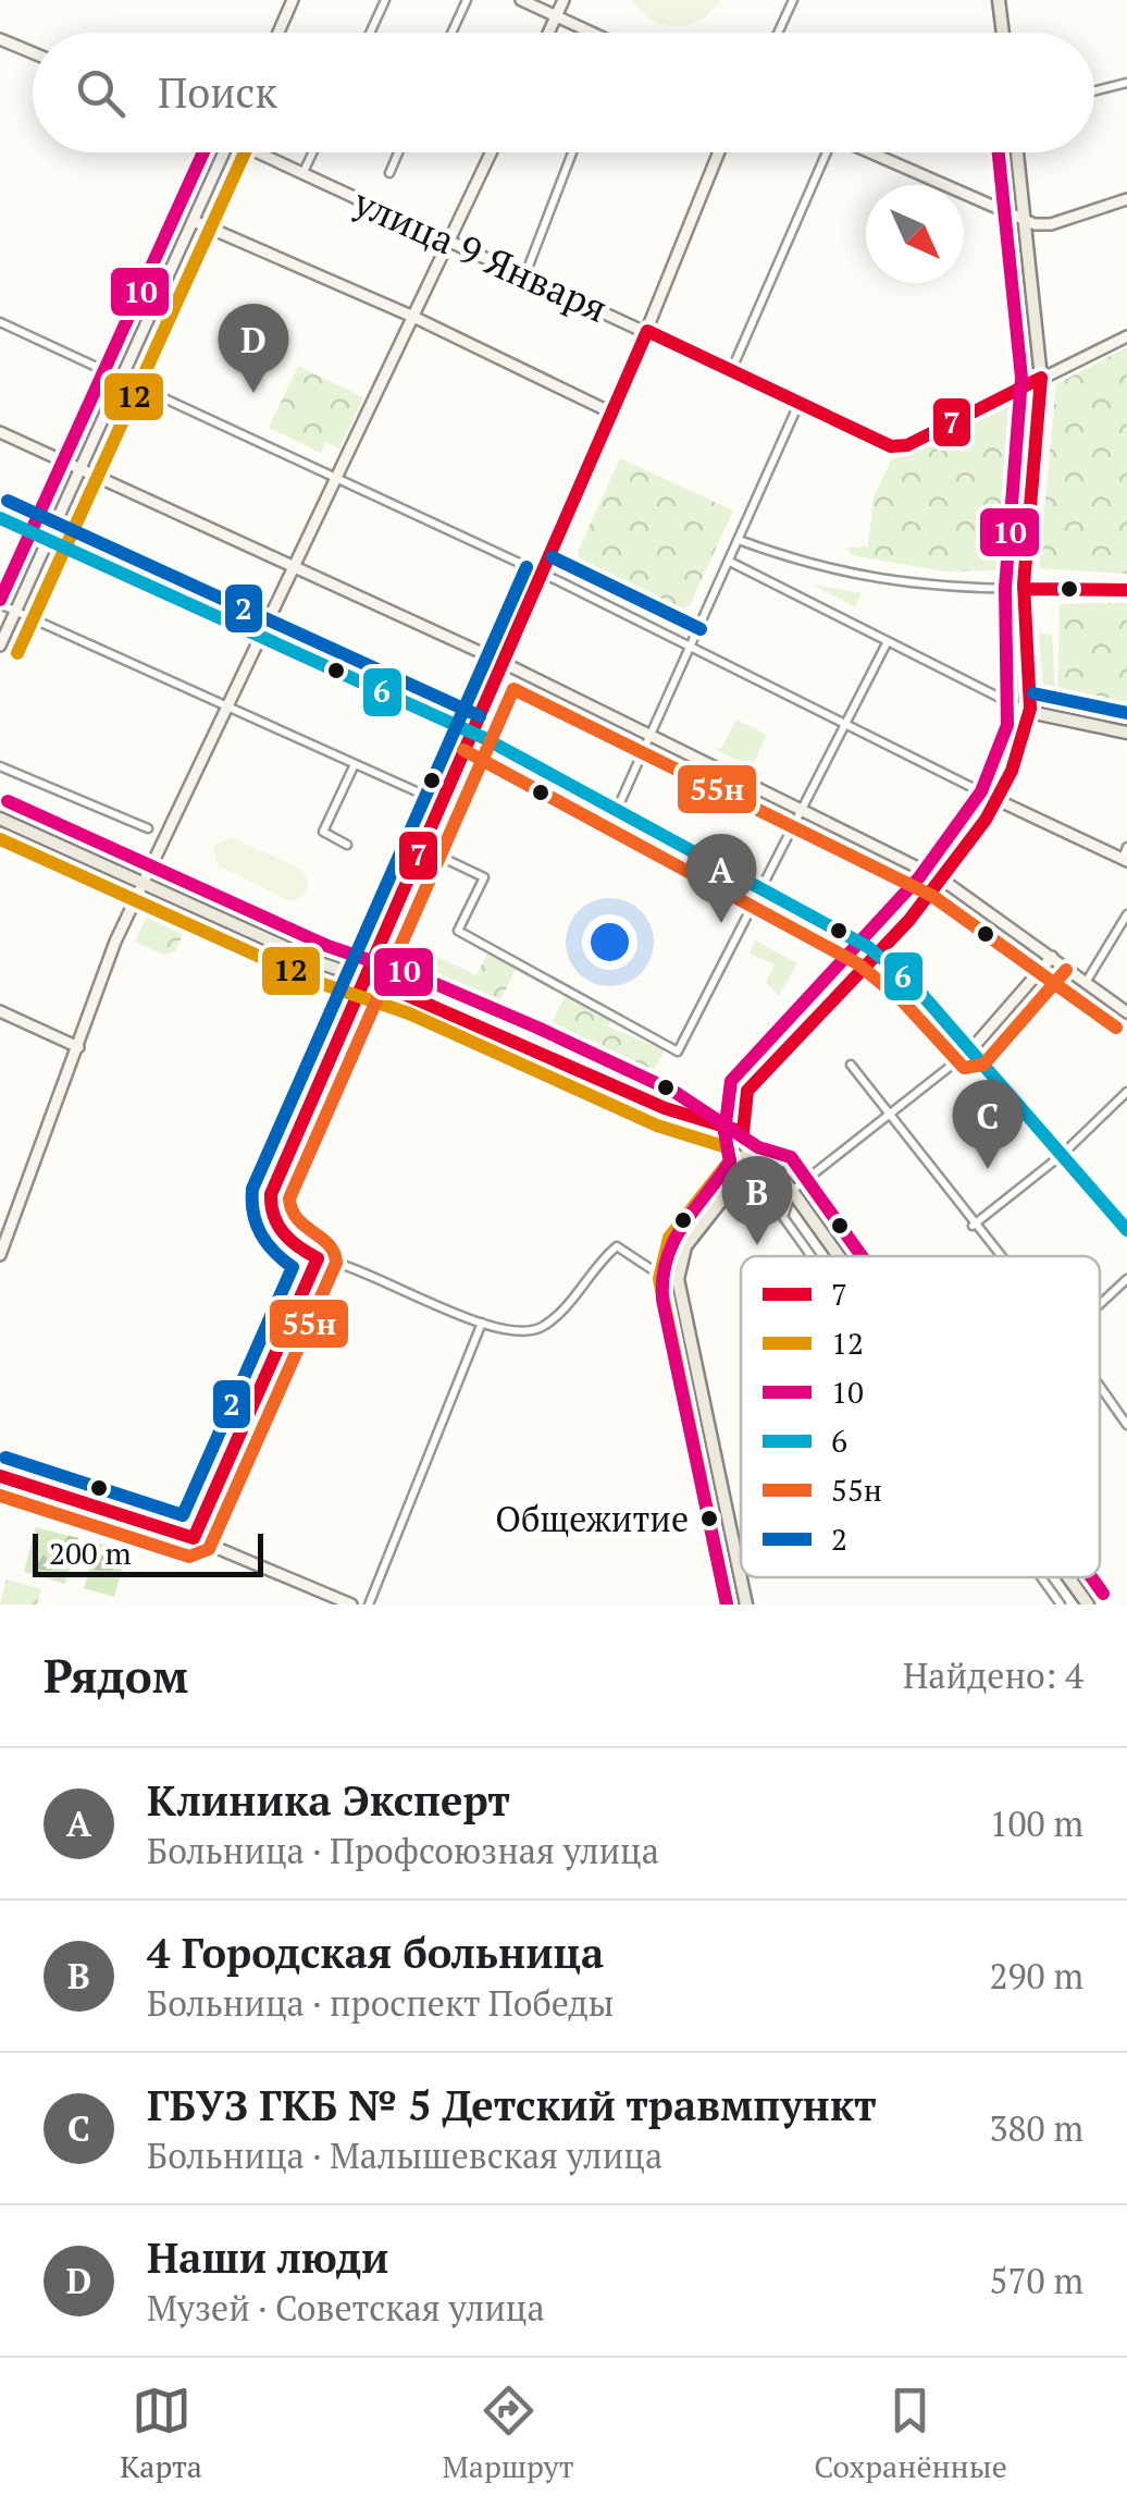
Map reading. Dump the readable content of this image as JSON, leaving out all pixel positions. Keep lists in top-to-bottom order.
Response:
{
  "streets": {
    "main road": ["улица 9 Января"]
  },
  "places": ["Общежитие"],
  "lines": [
    "transit line 12",
    "transit line 10",
    "transit line 7",
    "transit line 2",
    "transit line 6",
    "transit line 55н"
  ],
  "legend": [
    "7",
    "12",
    "10",
    "6",
    "55н",
    "2"
  ],
  "scale_bar": "200 m",
  "north": "bottom right",
  "page": {
    "search": "Поиск",
    "pins": [
      "D",
      "A",
      "C",
      "B"
    ],
    "scale": "200 m",
    "heading": ["Рядом", "Найдено: 4"],
    "list": [
      {
        "mark": "A",
        "name": "Клиника Эксперт",
        "note": "Больница · Профсоюзная улица",
        "value": "100 m"
      },
      {
        "mark": "B",
        "name": "4 Городская больница",
        "note": "Больница · проспект Победы",
        "value": "290 m"
      },
      {
        "mark": "C",
        "name": "ГБУЗ ГКБ № 5 Детский травмпункт",
        "note": "Больница · Малышевская улица",
        "value": "380 m"
      },
      {
        "mark": "D",
        "name": "Наши люди",
        "note": "Музей · Советская улица",
        "value": "570 m"
      }
    ],
    "nav": ["Карта", "Маршрут", "Сохранённые"]
  }
}
